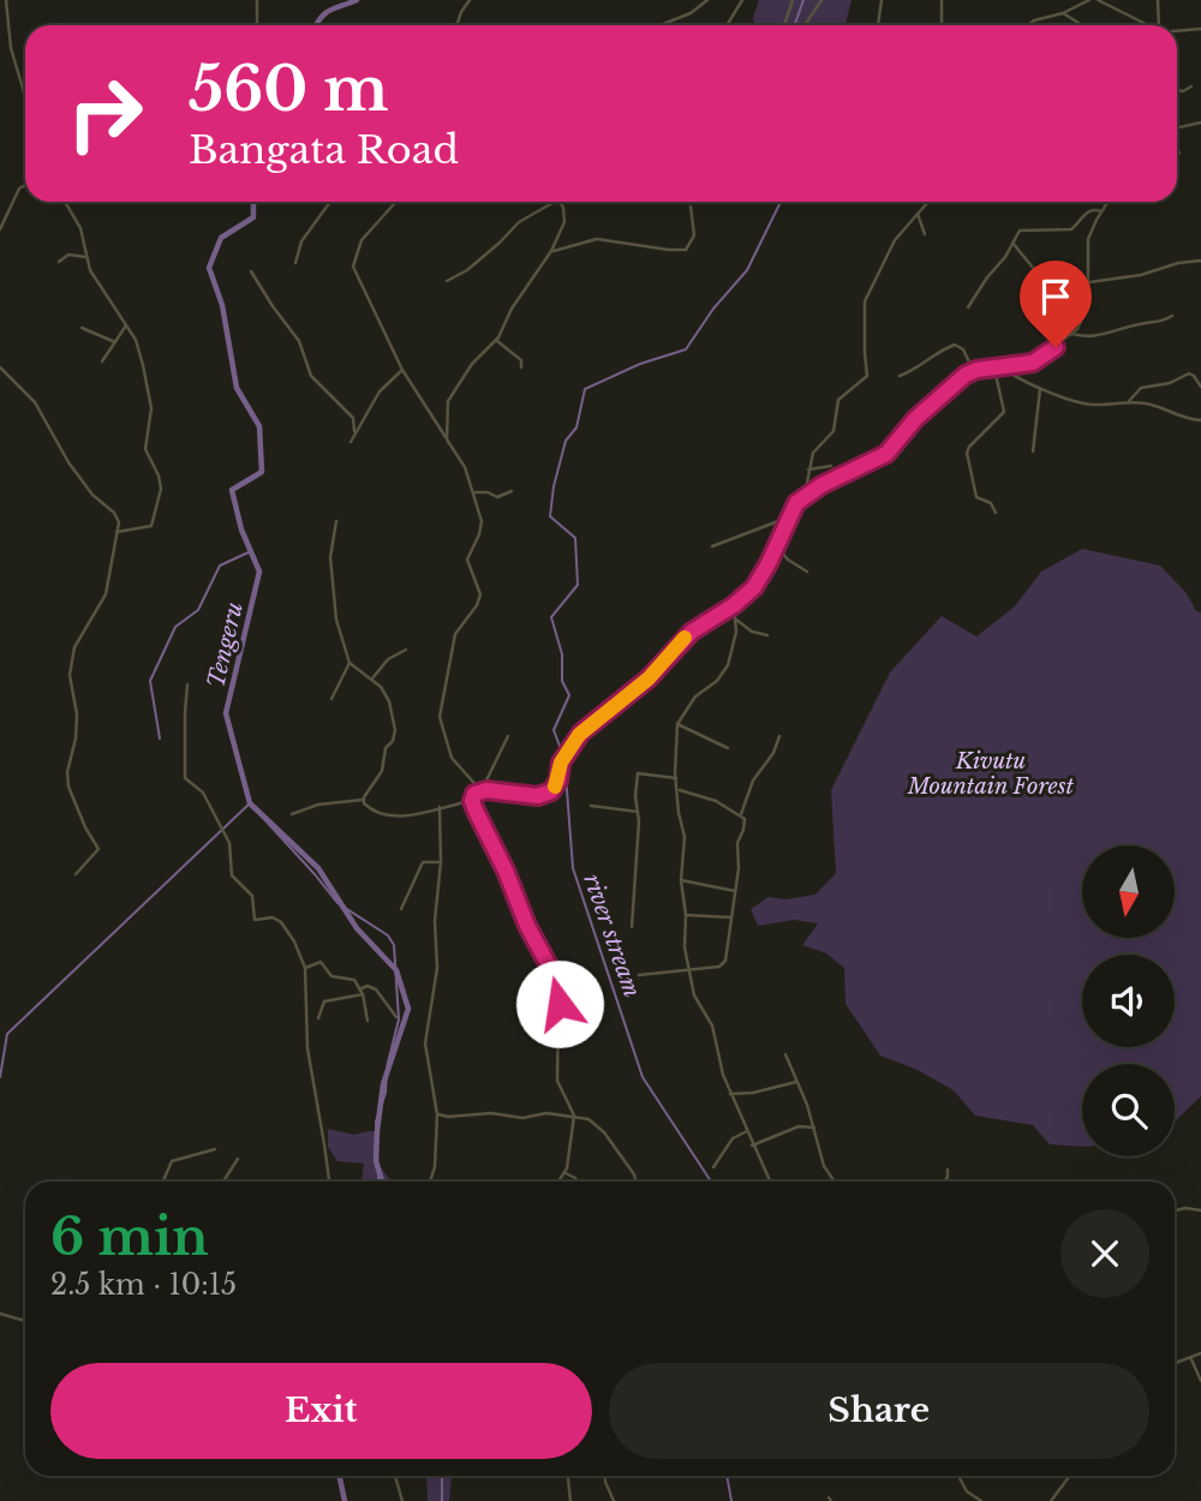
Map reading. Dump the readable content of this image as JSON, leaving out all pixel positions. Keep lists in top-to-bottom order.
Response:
{
  "water": ["Tengeru", "river stream"],
  "parks": ["Kivutu Mountain Forest"],
  "north": "bottom",
  "page": {
    "turn": ["560 m", "Bangata Road"],
    "heading": ["6 min", "2.5 km · 10:15"],
    "buttons": ["Exit", "Share"]
  }
}
